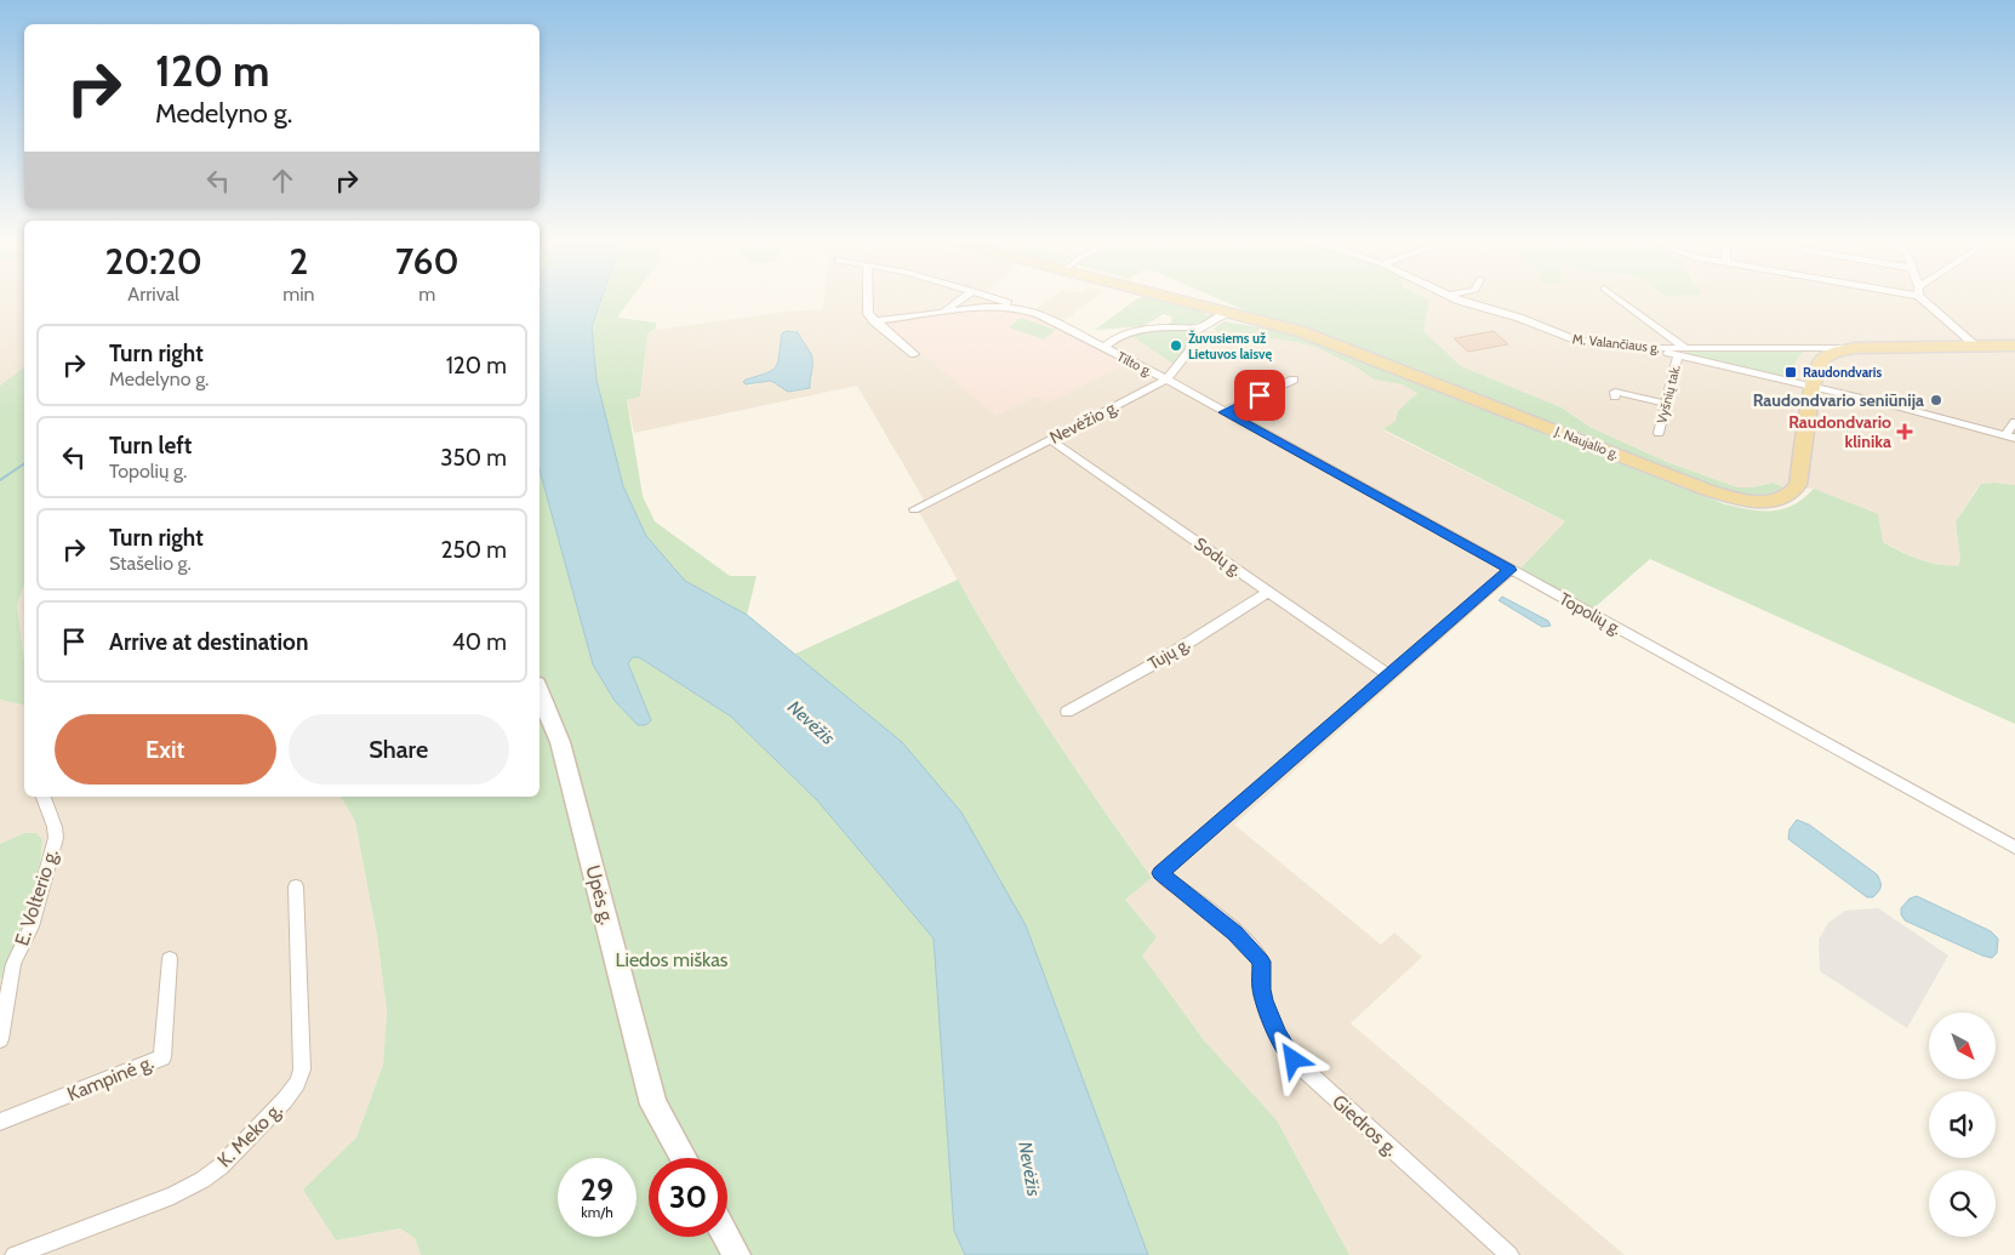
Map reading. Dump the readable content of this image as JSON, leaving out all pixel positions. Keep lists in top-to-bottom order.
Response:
{
  "streets": {
    "main road": ["J. Naujalio g.", "Upės g."],
    "street": [
      "M. Valančiaus g.",
      "Tilto g.",
      "Vyšnių tak.",
      "Nevėžio g.",
      "Sodų g.",
      "Topolių g.",
      "Tujų g.",
      "E. Volterio g.",
      "Kampinė g.",
      "Giedros g.",
      "K. Meko g."
    ]
  },
  "crossings": [
    ["M. Valančiaus g.", "Vyšnių tak."],
    ["Tilto g.", "Nevėžio g."],
    ["Tilto g.", "Topolių g."],
    ["Nevėžio g.", "Sodų g."],
    ["Nevėžio g.", "Topolių g."],
    ["Sodų g.", "Tujų g."],
    ["Sodų g.", "Giedros g."]
  ],
  "water": ["Nevėžis"],
  "parks": ["Liedos miškas"],
  "places": {
    "other": ["Žuvusiems už Lietuvos laisvę", "Raudondvario seniūnija"],
    "transit": ["Raudondvaris"],
    "health": ["Raudondvario klinika"]
  },
  "north": "bottom right",
  "page": {
    "turn": ["120 m", "Medelyno g."],
    "eta": [
      "20:20",
      "Arrival",
      "2",
      "min",
      "760",
      "m"
    ],
    "list": [
      {
        "name": "Turn right",
        "note": "Medelyno g.",
        "value": "120 m"
      },
      {
        "name": "Turn left",
        "note": "Topolių g.",
        "value": "350 m"
      },
      {
        "name": "Turn right",
        "note": "Stašelio g.",
        "value": "250 m"
      },
      {
        "name": "Arrive at destination",
        "value": "40 m"
      }
    ],
    "buttons": ["Exit", "Share"],
    "speed": "29 km/h",
    "limit": "30"
  }
}
